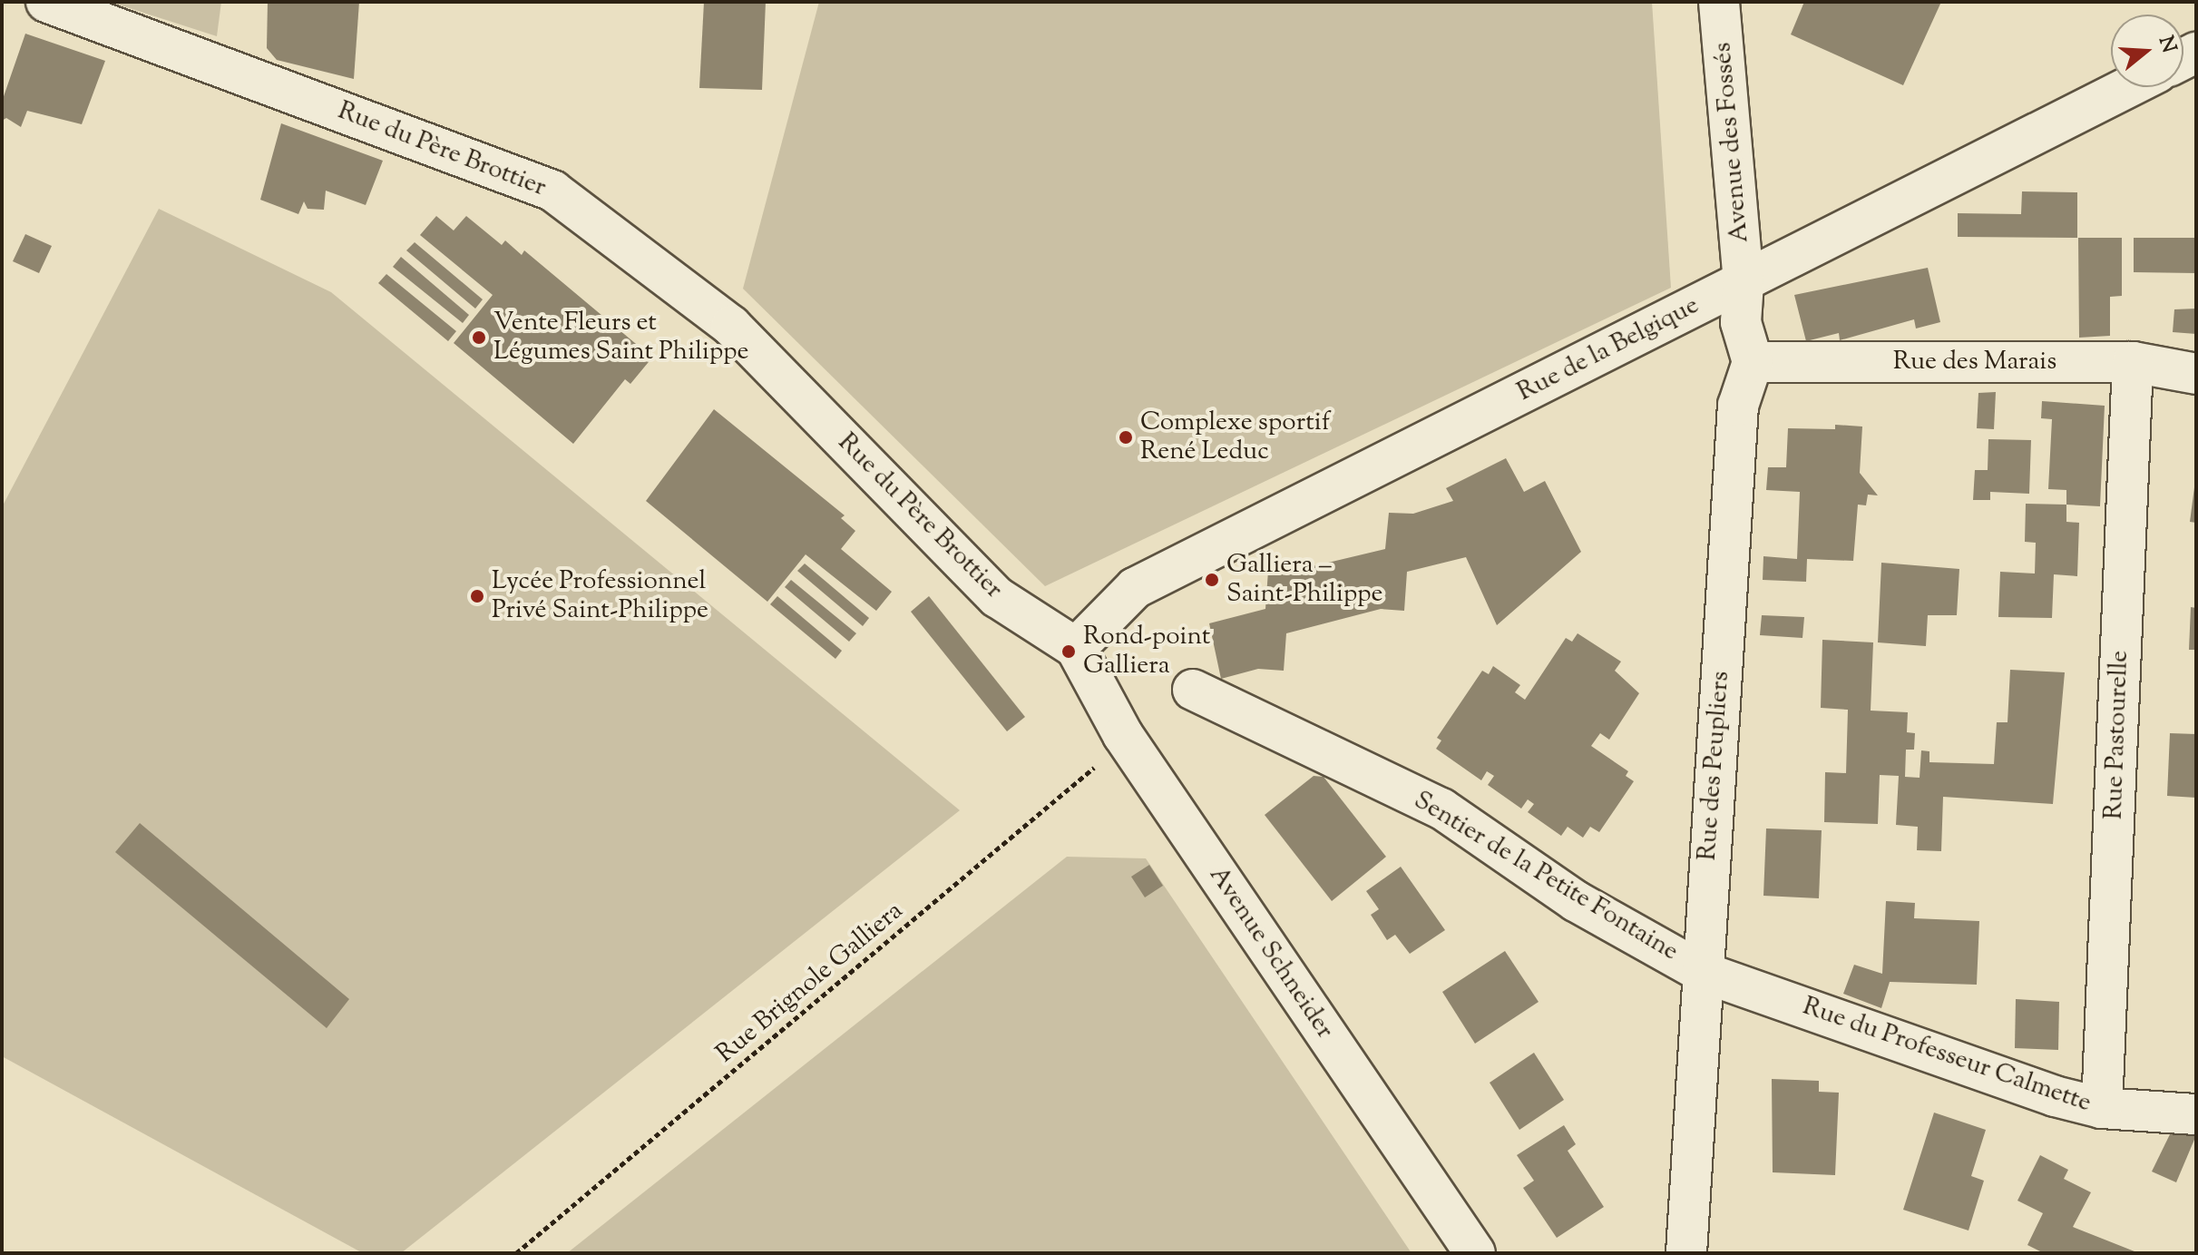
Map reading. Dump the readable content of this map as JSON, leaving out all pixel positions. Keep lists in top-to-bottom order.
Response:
{
  "streets": {
    "street": [
      "Avenue des Fossés",
      "Rue du Père Brottier",
      "Rue de la Belgique",
      "Rue des Marais",
      "Rue Pastourelle",
      "Rue des Peupliers",
      "Sentier de la Petite Fontaine",
      "Avenue Schneider",
      "Rue du Professeur Calmette"
    ],
    "path": ["Rue Brignole Galliera"]
  },
  "crossings": [
    ["Avenue des Fossés", "Rue de la Belgique"],
    ["Rue du Père Brottier", "Rue de la Belgique"],
    ["Rue du Père Brottier", "Avenue Schneider"],
    ["Rue de la Belgique", "Avenue Schneider"],
    ["Rue des Marais", "Rue Pastourelle"],
    ["Rue des Marais", "Rue des Peupliers"],
    ["Rue Pastourelle", "Rue du Professeur Calmette"],
    ["Rue des Peupliers", "Sentier de la Petite Fontaine"],
    ["Rue des Peupliers", "Rue du Professeur Calmette"],
    ["Sentier de la Petite Fontaine", "Rue du Professeur Calmette"],
    ["Avenue Schneider", "Rue Brignole Galliera"]
  ],
  "places": [
    "Vente Fleurs et Légumes Saint Philippe",
    "Complexe sportif René Leduc",
    "Galliera – Saint-Philippe",
    "Lycée Professionnel Privé Saint-Philippe",
    "Rond-point Galliera"
  ],
  "north": "right"
}
